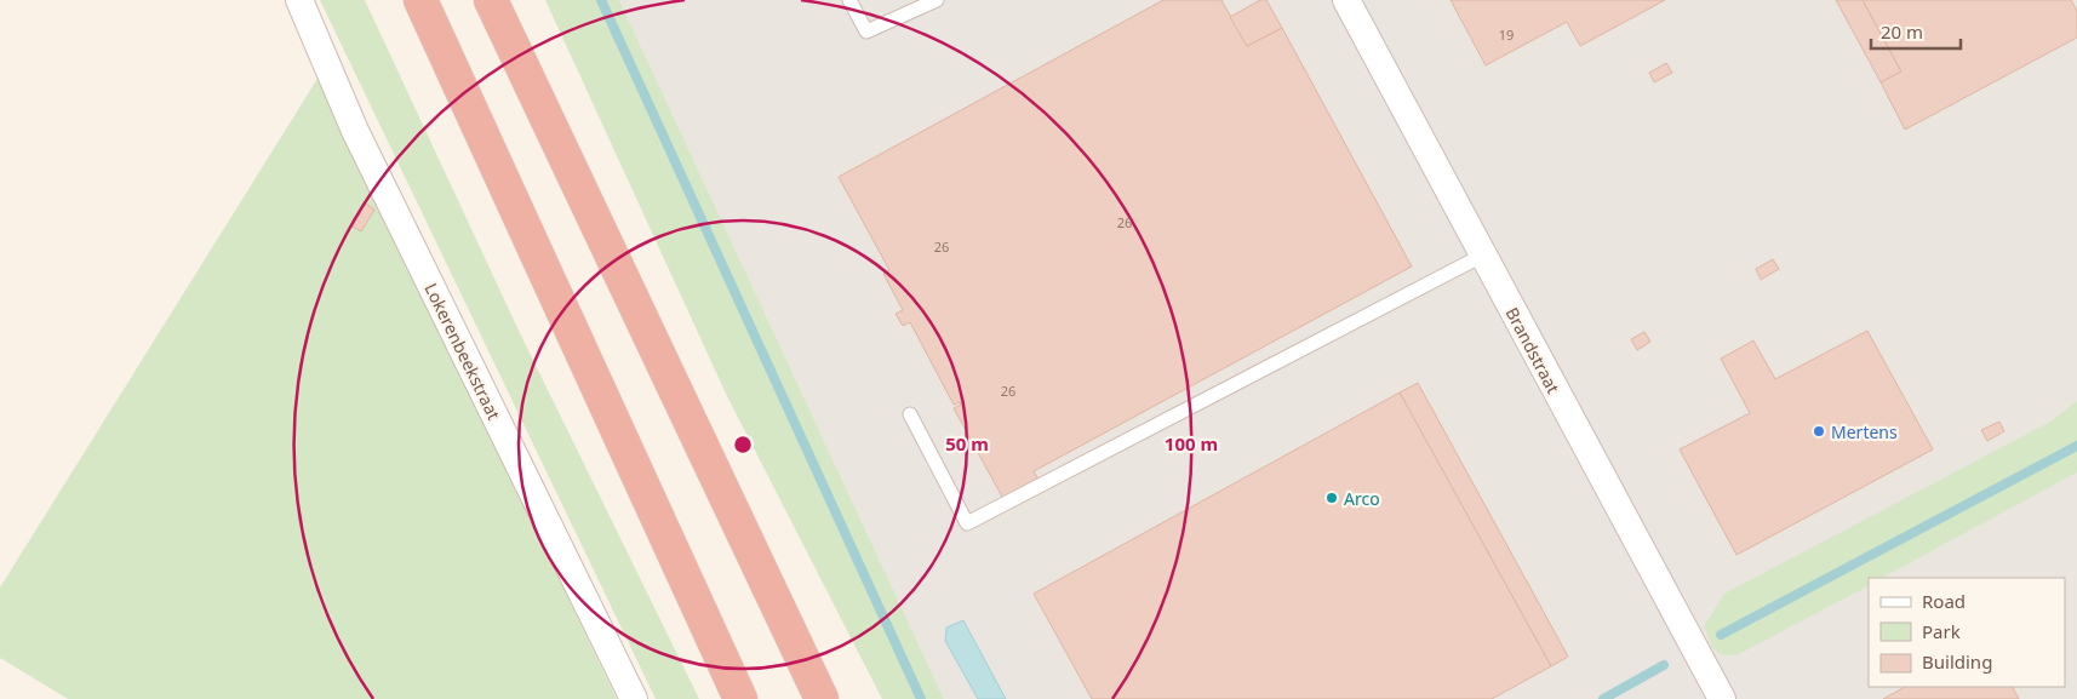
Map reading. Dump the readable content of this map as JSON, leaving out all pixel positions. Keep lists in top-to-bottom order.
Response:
{
  "streets": {
    "street": ["Brandstraat", "Lokerenbeekstraat"]
  },
  "places": ["Mertens", "Arco"],
  "house_numbers": [
    "19",
    "26",
    "26",
    "26"
  ],
  "legend": ["Road", "Park", "Building"],
  "scale_bar": "20 m",
  "rings": ["50 m", "100 m"]
}
